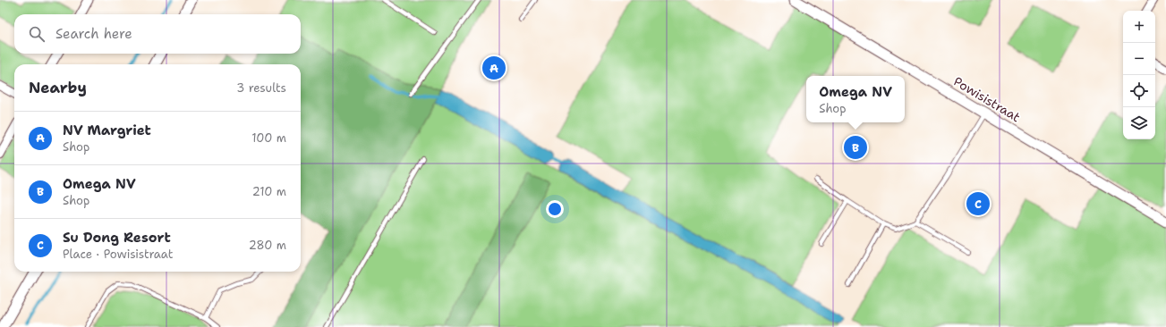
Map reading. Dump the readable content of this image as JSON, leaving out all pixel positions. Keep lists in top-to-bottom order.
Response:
{
  "streets": {
    "street": ["Powisistraat"]
  },
  "page": {
    "map_buttons": ["+", "−"],
    "search": "Search here",
    "pins": ["A", "B", "C"],
    "heading": ["Nearby", "3 results"],
    "popup": ["Omega NV", "Shop"],
    "list": [
      {
        "mark": "A",
        "name": "NV Margriet",
        "note": "Shop",
        "value": "100 m"
      },
      {
        "mark": "B",
        "name": "Omega NV",
        "note": "Shop",
        "value": "210 m"
      },
      {
        "mark": "C",
        "name": "Su Dong Resort",
        "note": "Place · Powisistraat",
        "value": "280 m"
      }
    ]
  }
}
